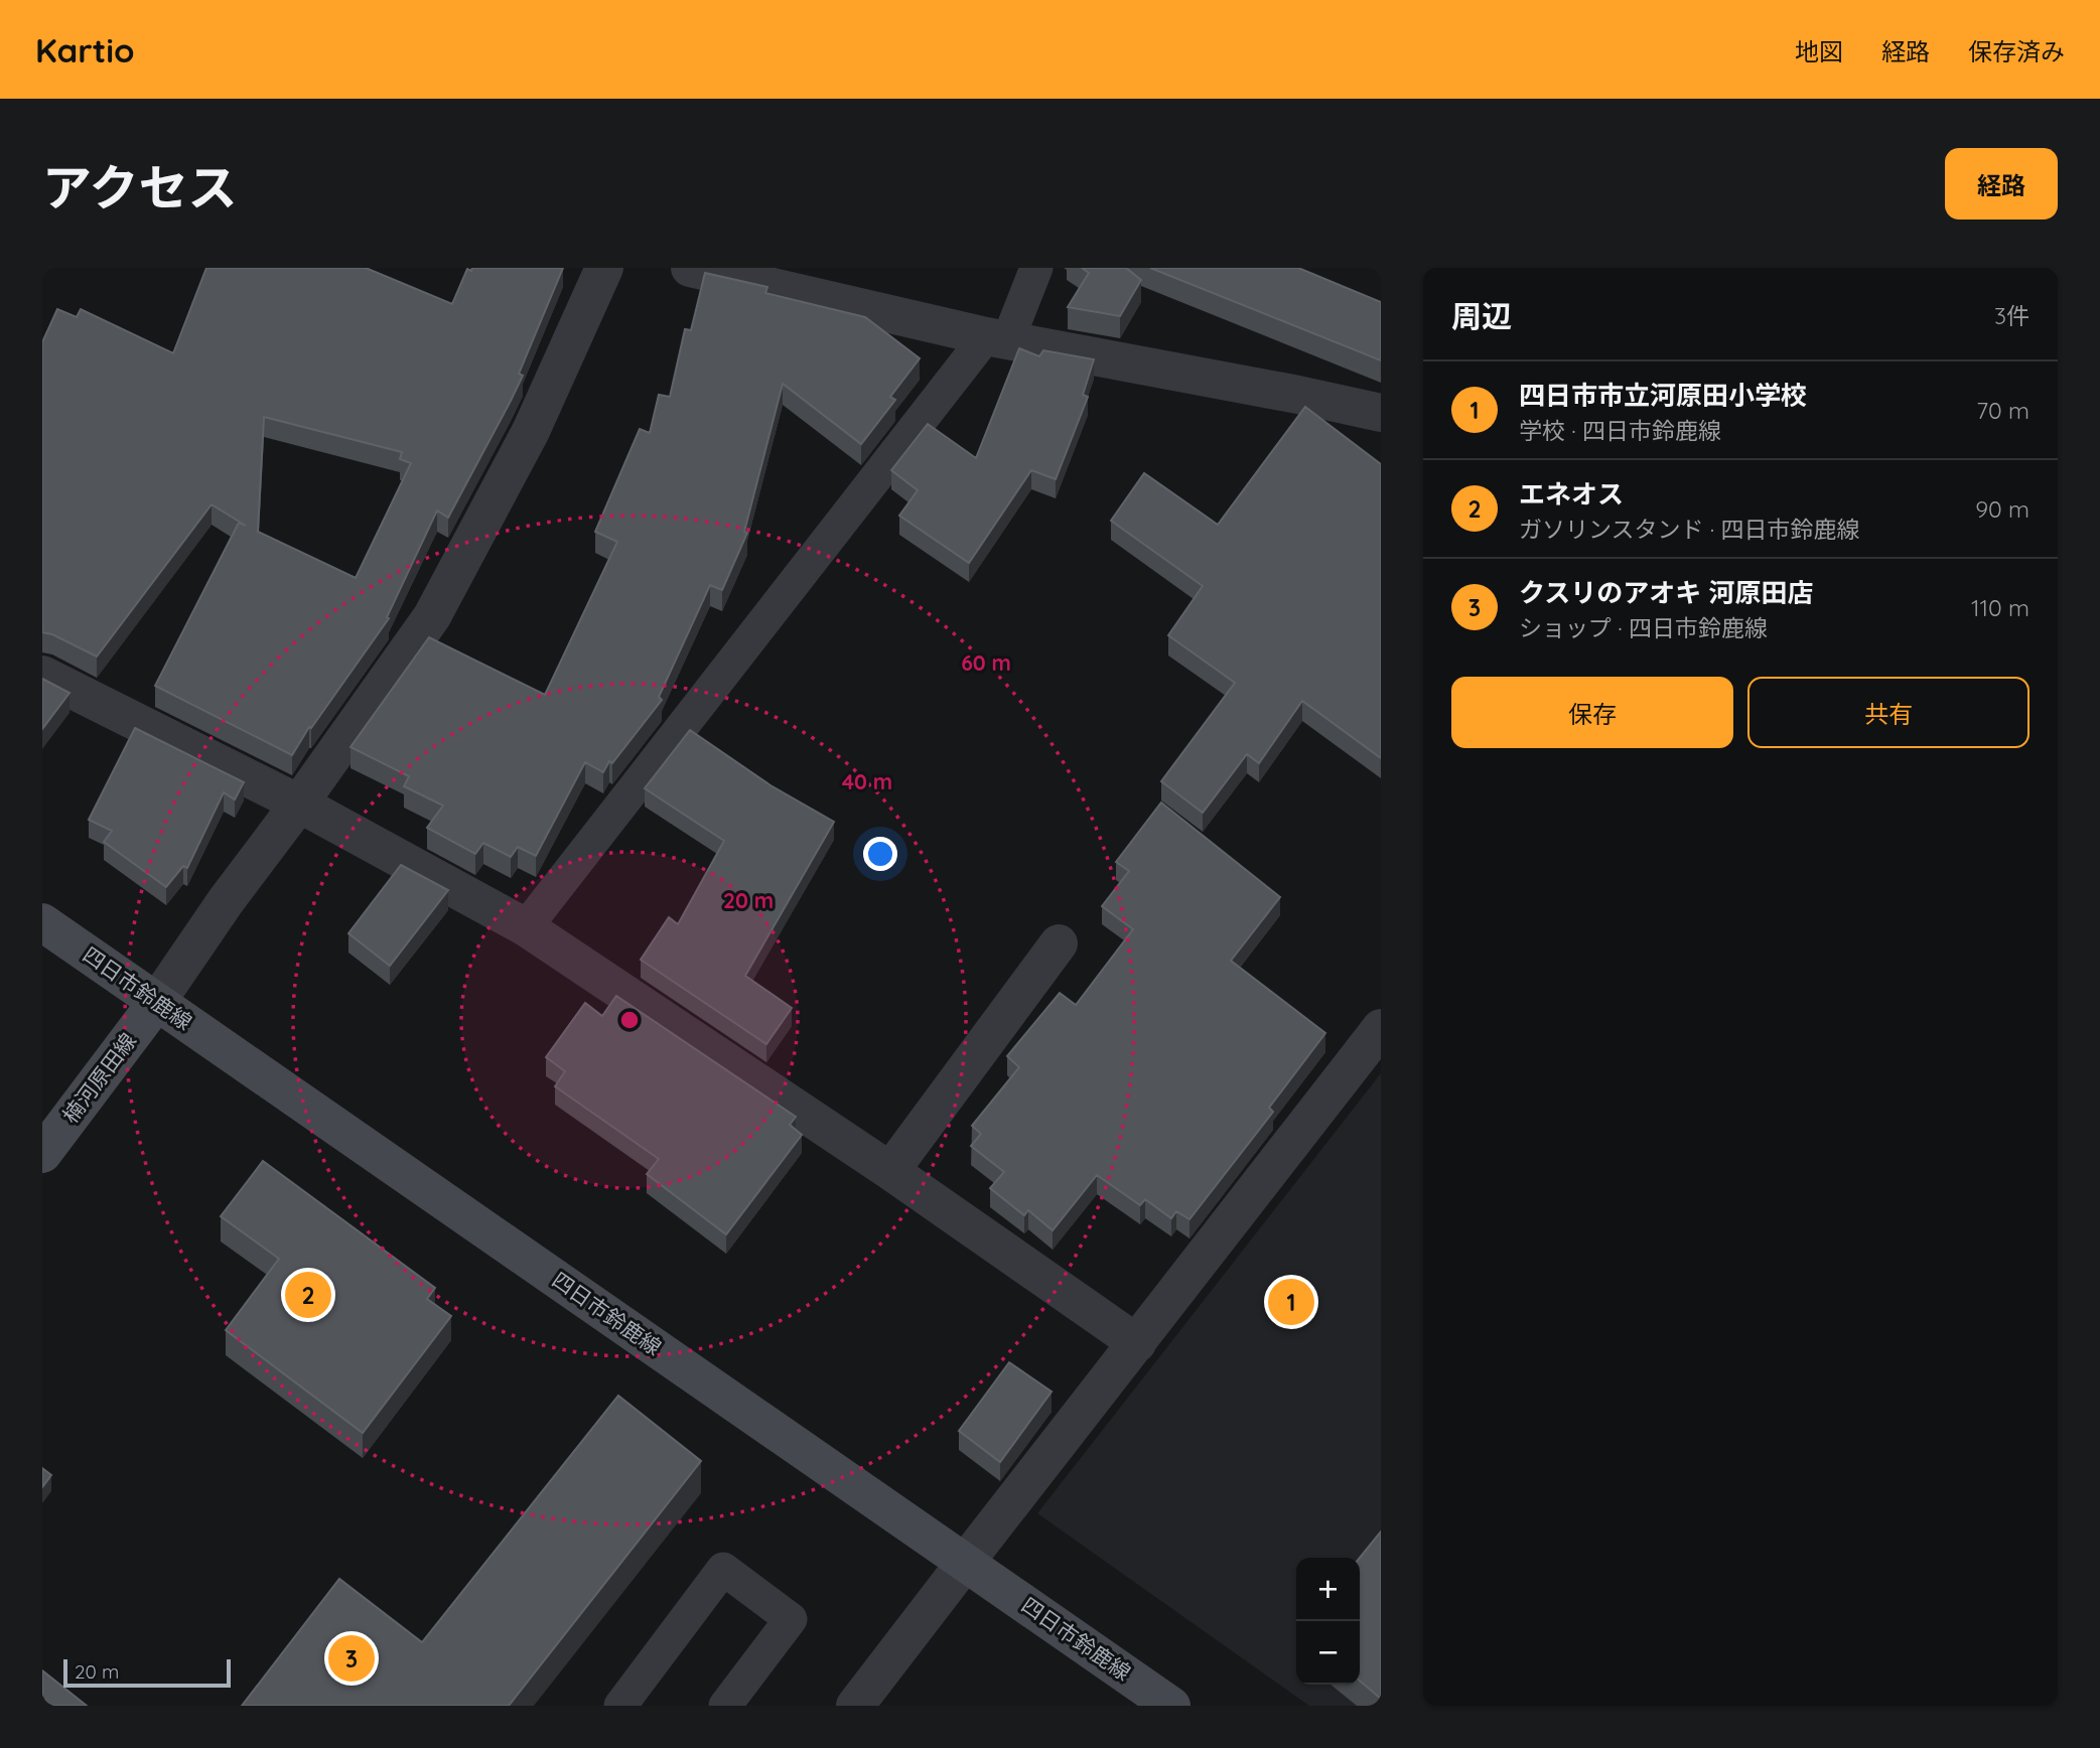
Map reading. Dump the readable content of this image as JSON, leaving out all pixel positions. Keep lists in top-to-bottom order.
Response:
{
  "streets": {
    "main road": ["四日市鈴鹿線", "楠河原田線"]
  },
  "crossings": [
    ["四日市鈴鹿線", "楠河原田線"]
  ],
  "scale_bar": "20 m",
  "page": {
    "header": "Kartio",
    "nav": ["地図", "経路", "保存済み"],
    "title": "アクセス",
    "buttons": [
      "経路",
      ["保存", "共有"]
    ],
    "heading": ["周辺", "3件"],
    "list": [
      {
        "mark": "1",
        "name": "四日市市立河原田小学校",
        "note": "学校 · 四日市鈴鹿線",
        "value": "70 m"
      },
      {
        "mark": "2",
        "name": "エネオス",
        "note": "ガソリンスタンド · 四日市鈴鹿線",
        "value": "90 m"
      },
      {
        "mark": "3",
        "name": "クスリのアオキ 河原田店",
        "note": "ショップ · 四日市鈴鹿線",
        "value": "110 m"
      }
    ],
    "pins": ["2", "1", "3"],
    "map_buttons": ["+", "−"],
    "scale": "20 m"
  },
  "rings": ["60 m", "40 m", "20 m"]
}
